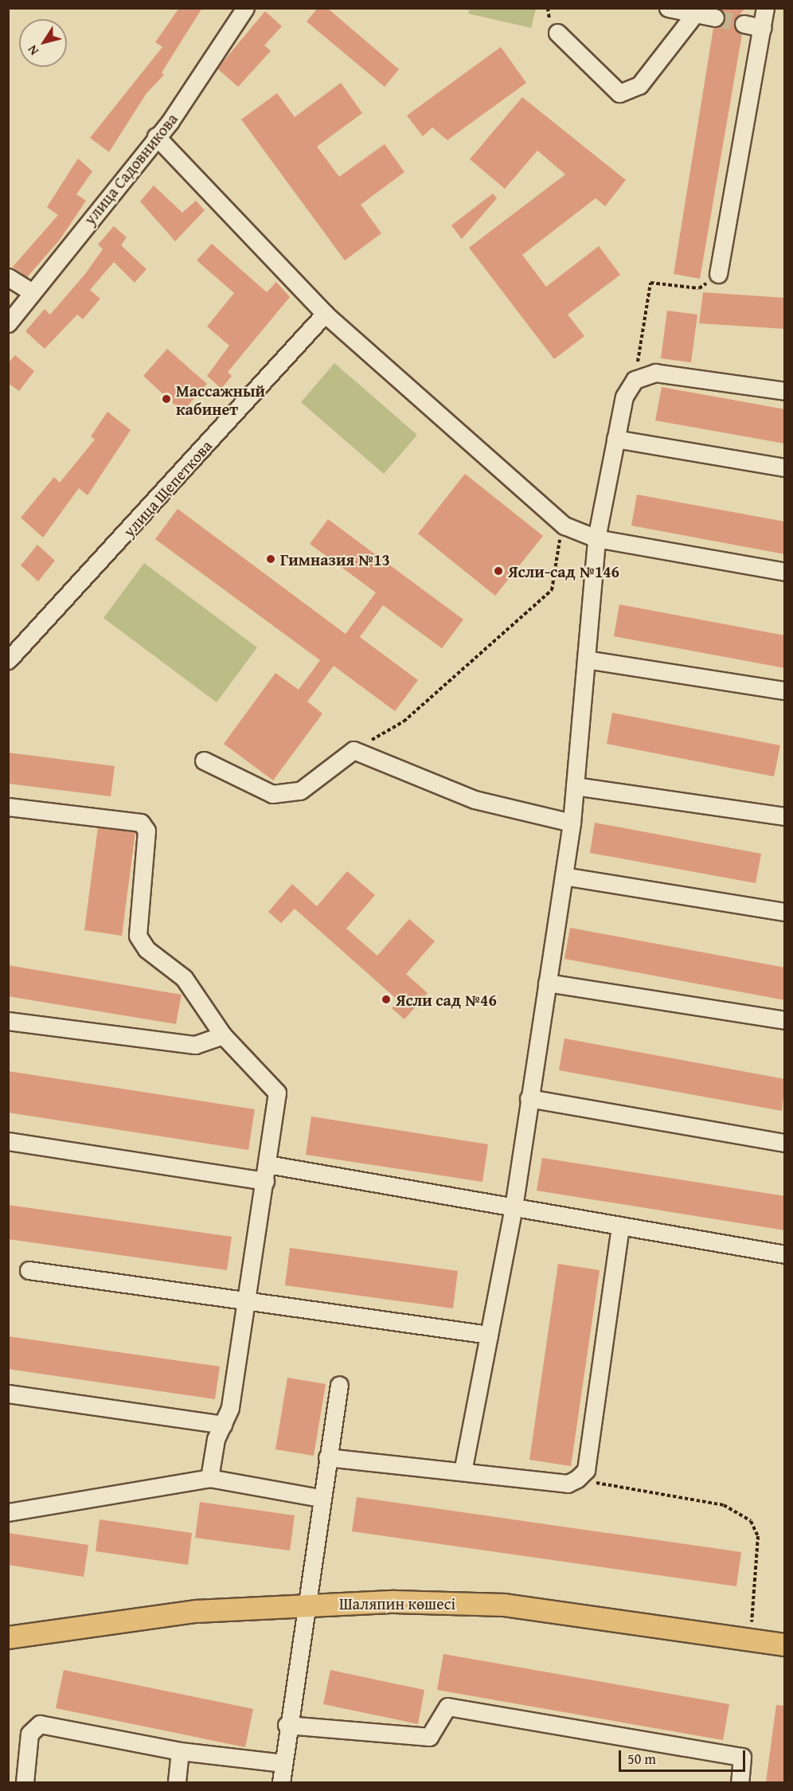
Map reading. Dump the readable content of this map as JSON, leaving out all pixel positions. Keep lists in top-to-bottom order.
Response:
{
  "streets": {
    "main road": ["Шаляпин көшесі"],
    "street": ["улица Садовникова", "улица Щепеткова"]
  },
  "places": [
    "Массажный кабинет",
    "Гимназия №13",
    "Ясли-сад №146",
    "Ясли сад №46"
  ],
  "scale_bar": "50 m",
  "north": "bottom left"
}
